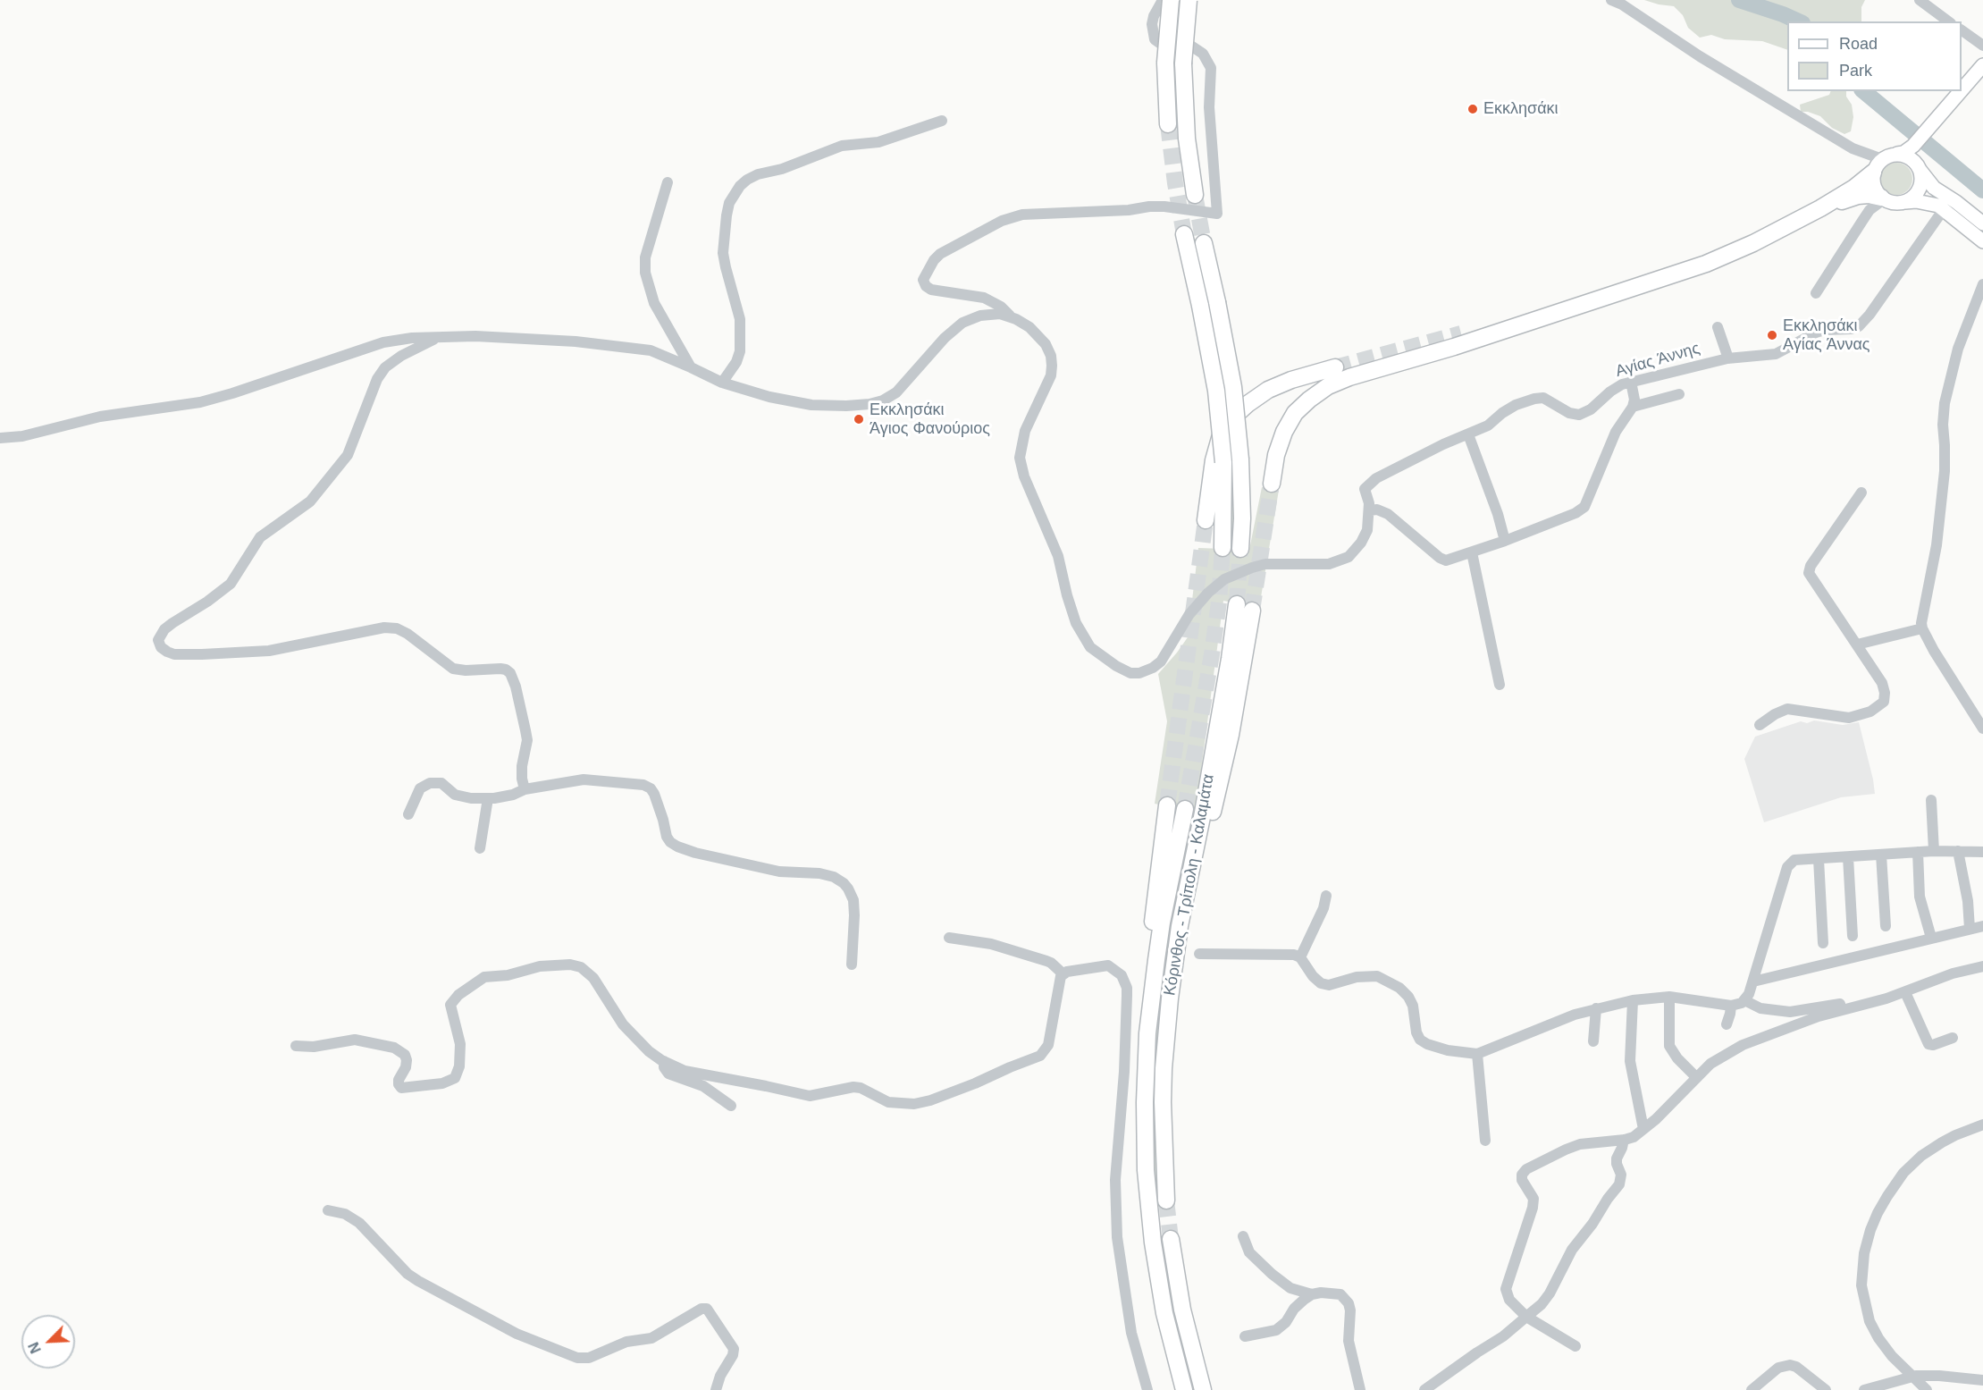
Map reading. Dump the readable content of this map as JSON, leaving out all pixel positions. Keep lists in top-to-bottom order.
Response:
{
  "streets": {
    "highway": ["Κόρινθος - Τρίπολη - Καλαμάτα"],
    "street": ["Αγίας Άννης"]
  },
  "places": ["Εκκλησάκι", "Εκκλησάκι Αγίας Άννας", "Εκκλησάκι Άγιος Φανούριος"],
  "legend": ["Road", "Park"],
  "north": "bottom left"
}
